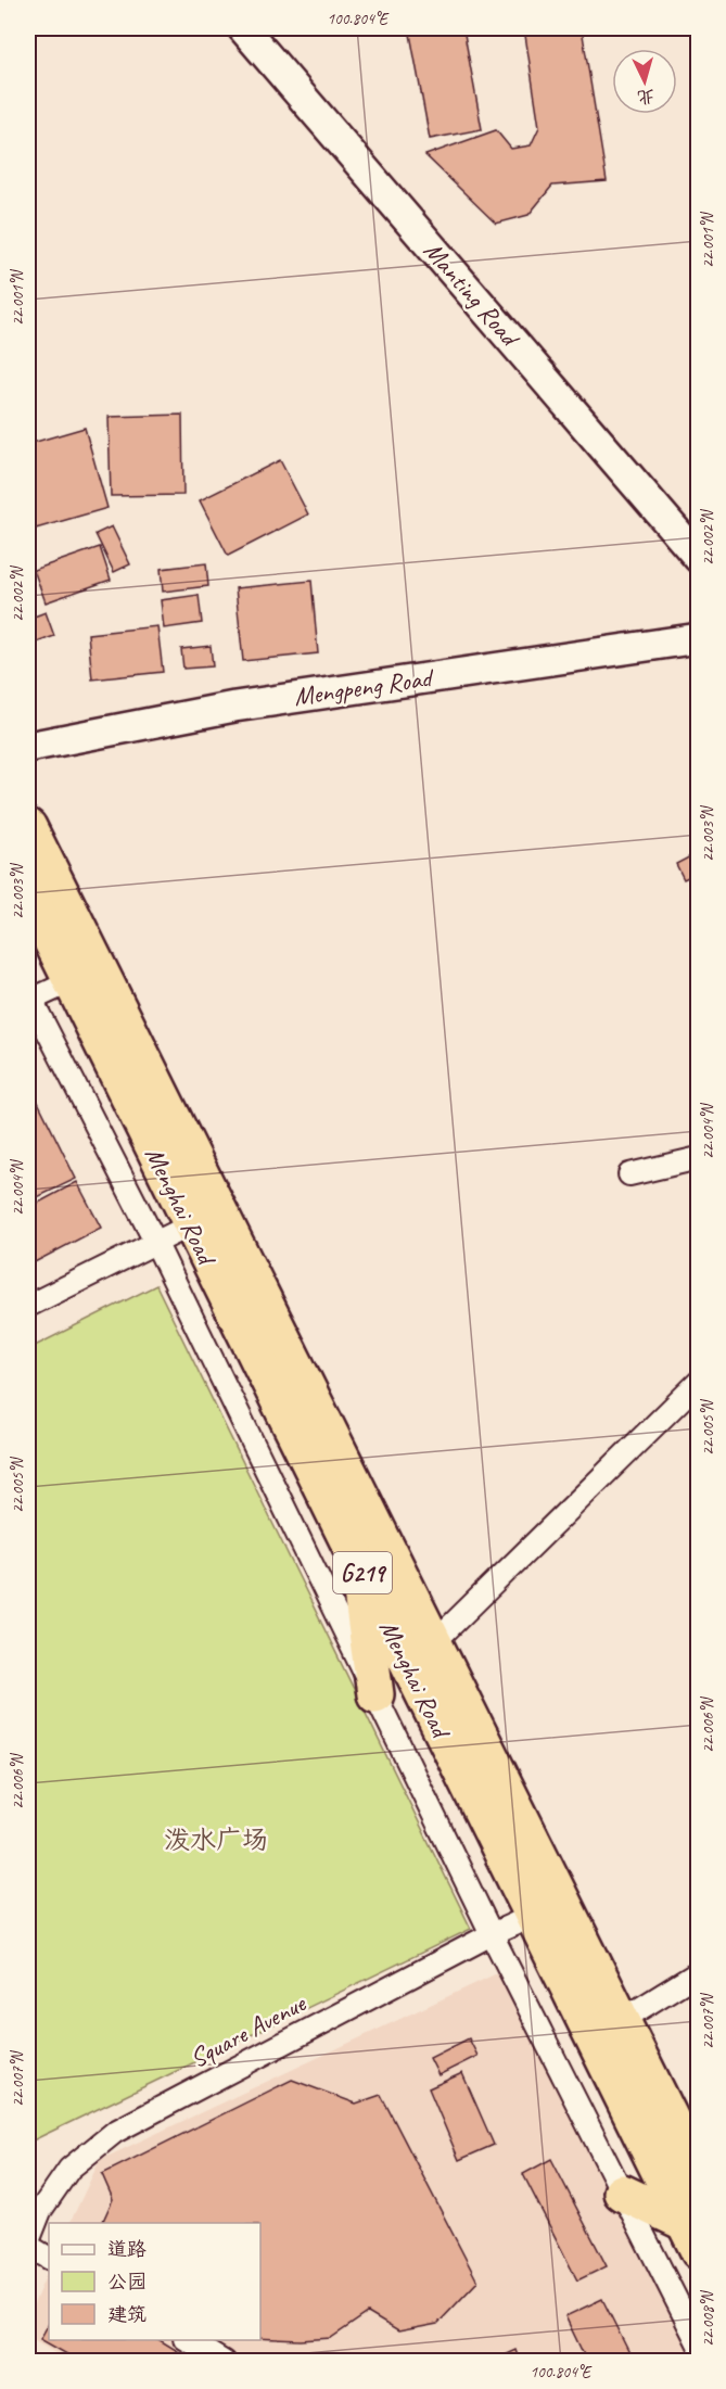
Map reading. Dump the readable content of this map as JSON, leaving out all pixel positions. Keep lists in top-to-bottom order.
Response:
{
  "streets": {
    "highway": ["Menghai Road", "G219"],
    "street": ["Manting Road", "Mengpeng Road", "Square Avenue"]
  },
  "crossings": [
    ["Menghai Road", "Square Avenue"]
  ],
  "parks": ["泼水广场"],
  "legend": ["道路", "公园", "建筑"],
  "north": "bottom",
  "coordinates": [
    "100.804°E",
    "22.001°N",
    "22.002°N",
    "22.003°N",
    "22.004°N",
    "22.005°N",
    "22.006°N",
    "22.007°N",
    "22.008°N"
  ]
}
